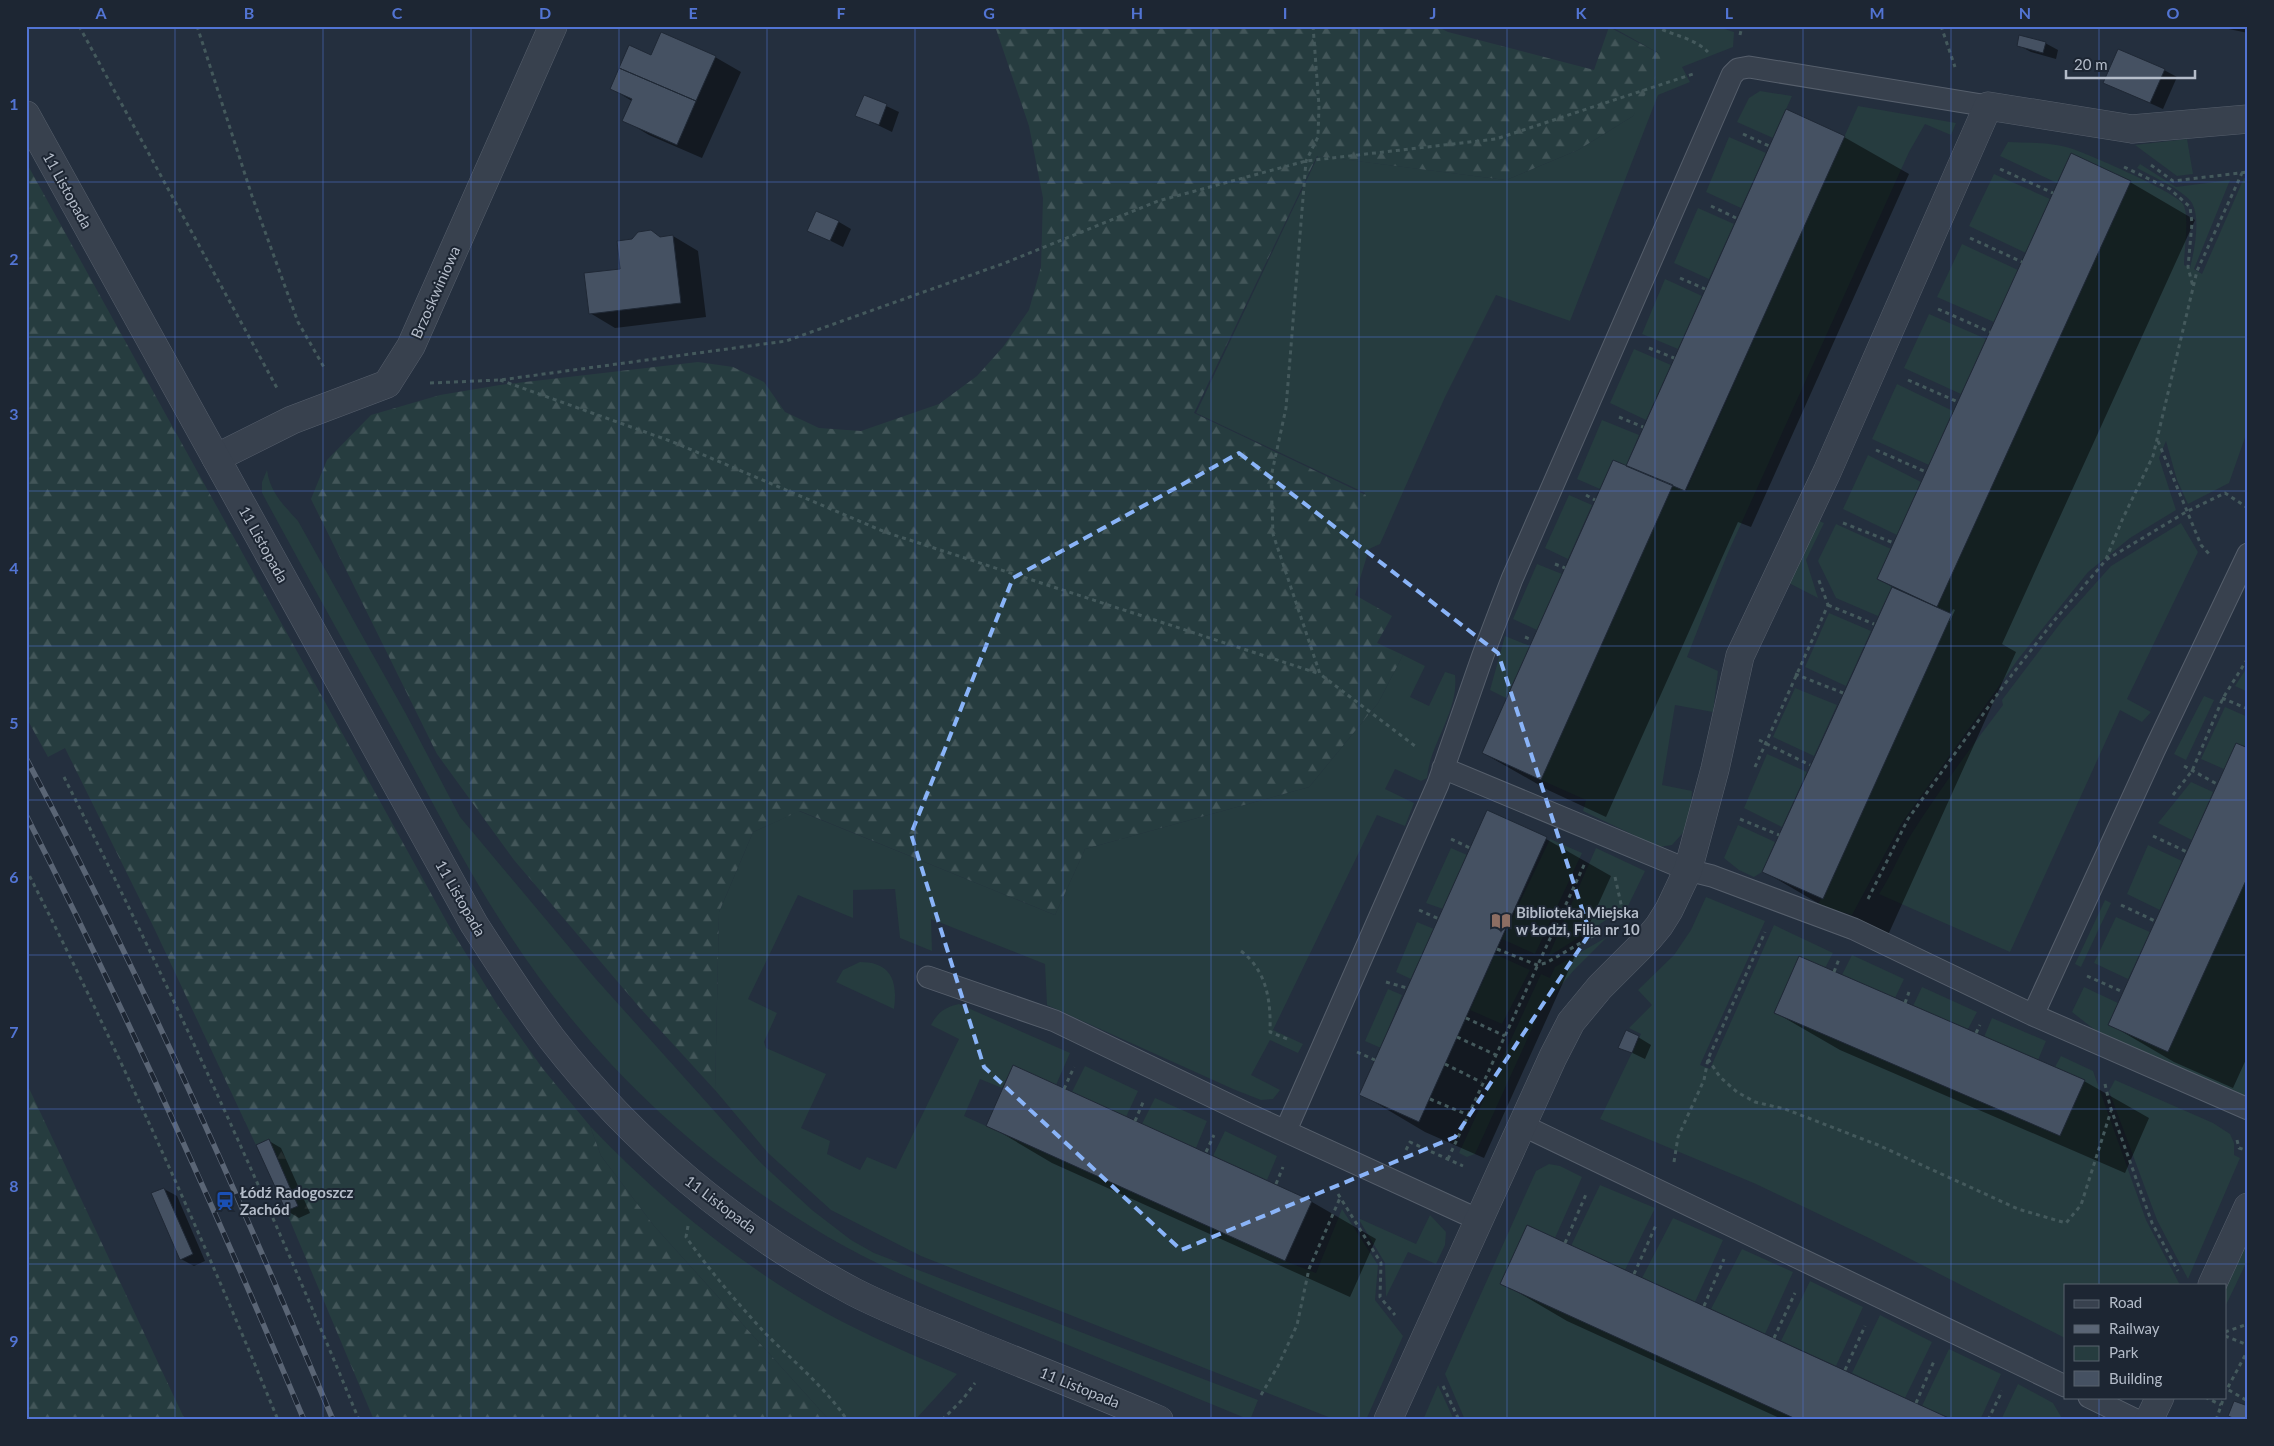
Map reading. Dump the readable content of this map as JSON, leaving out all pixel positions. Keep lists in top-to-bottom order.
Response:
{
  "streets": {
    "street": ["11 Listopada", "Brzoskwiniowa"]
  },
  "places": {
    "library": ["Biblioteka Miejska w Łodzi, Filia nr 10"],
    "station": ["Łódź Radogoszcz Zachód"]
  },
  "legend": [
    "Road",
    "Railway",
    "Park",
    "Building"
  ],
  "scale_bar": "20 m",
  "grid": {
    "columns": [
      "A",
      "B",
      "C",
      "D",
      "E",
      "F",
      "G",
      "H",
      "I",
      "J",
      "K",
      "L",
      "M",
      "N",
      "O"
    ],
    "rows": [
      "1",
      "2",
      "3",
      "4",
      "5",
      "6",
      "7",
      "8",
      "9"
    ]
  }
}
